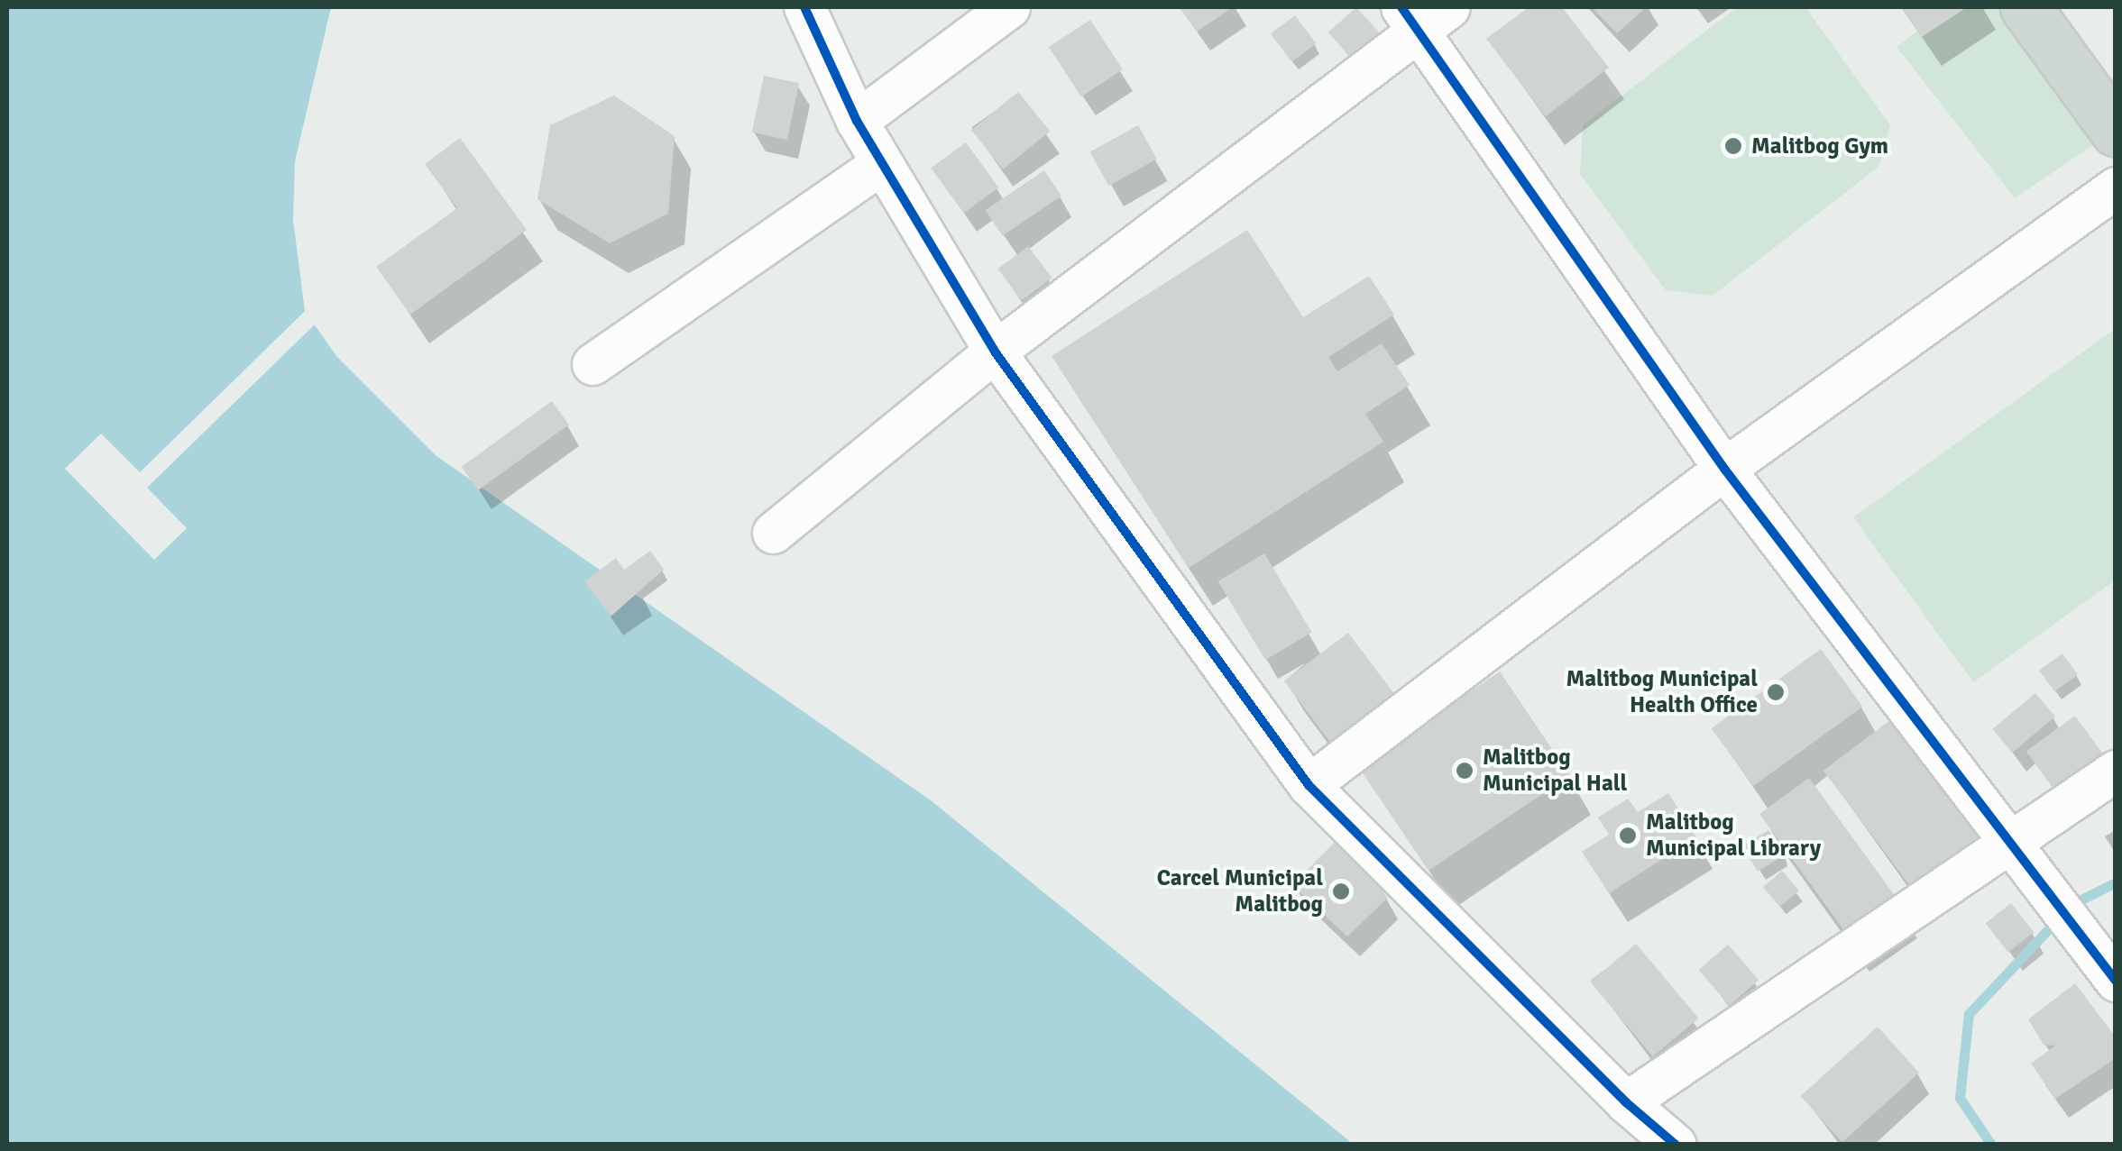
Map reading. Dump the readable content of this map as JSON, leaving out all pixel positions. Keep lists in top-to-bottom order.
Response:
{
  "places": [
    "Malitbog Gym",
    "Malitbog Municipal Health Office",
    "Malitbog Municipal Hall",
    "Malitbog Municipal Library",
    "Carcel Municipal Malitbog"
  ]
}
